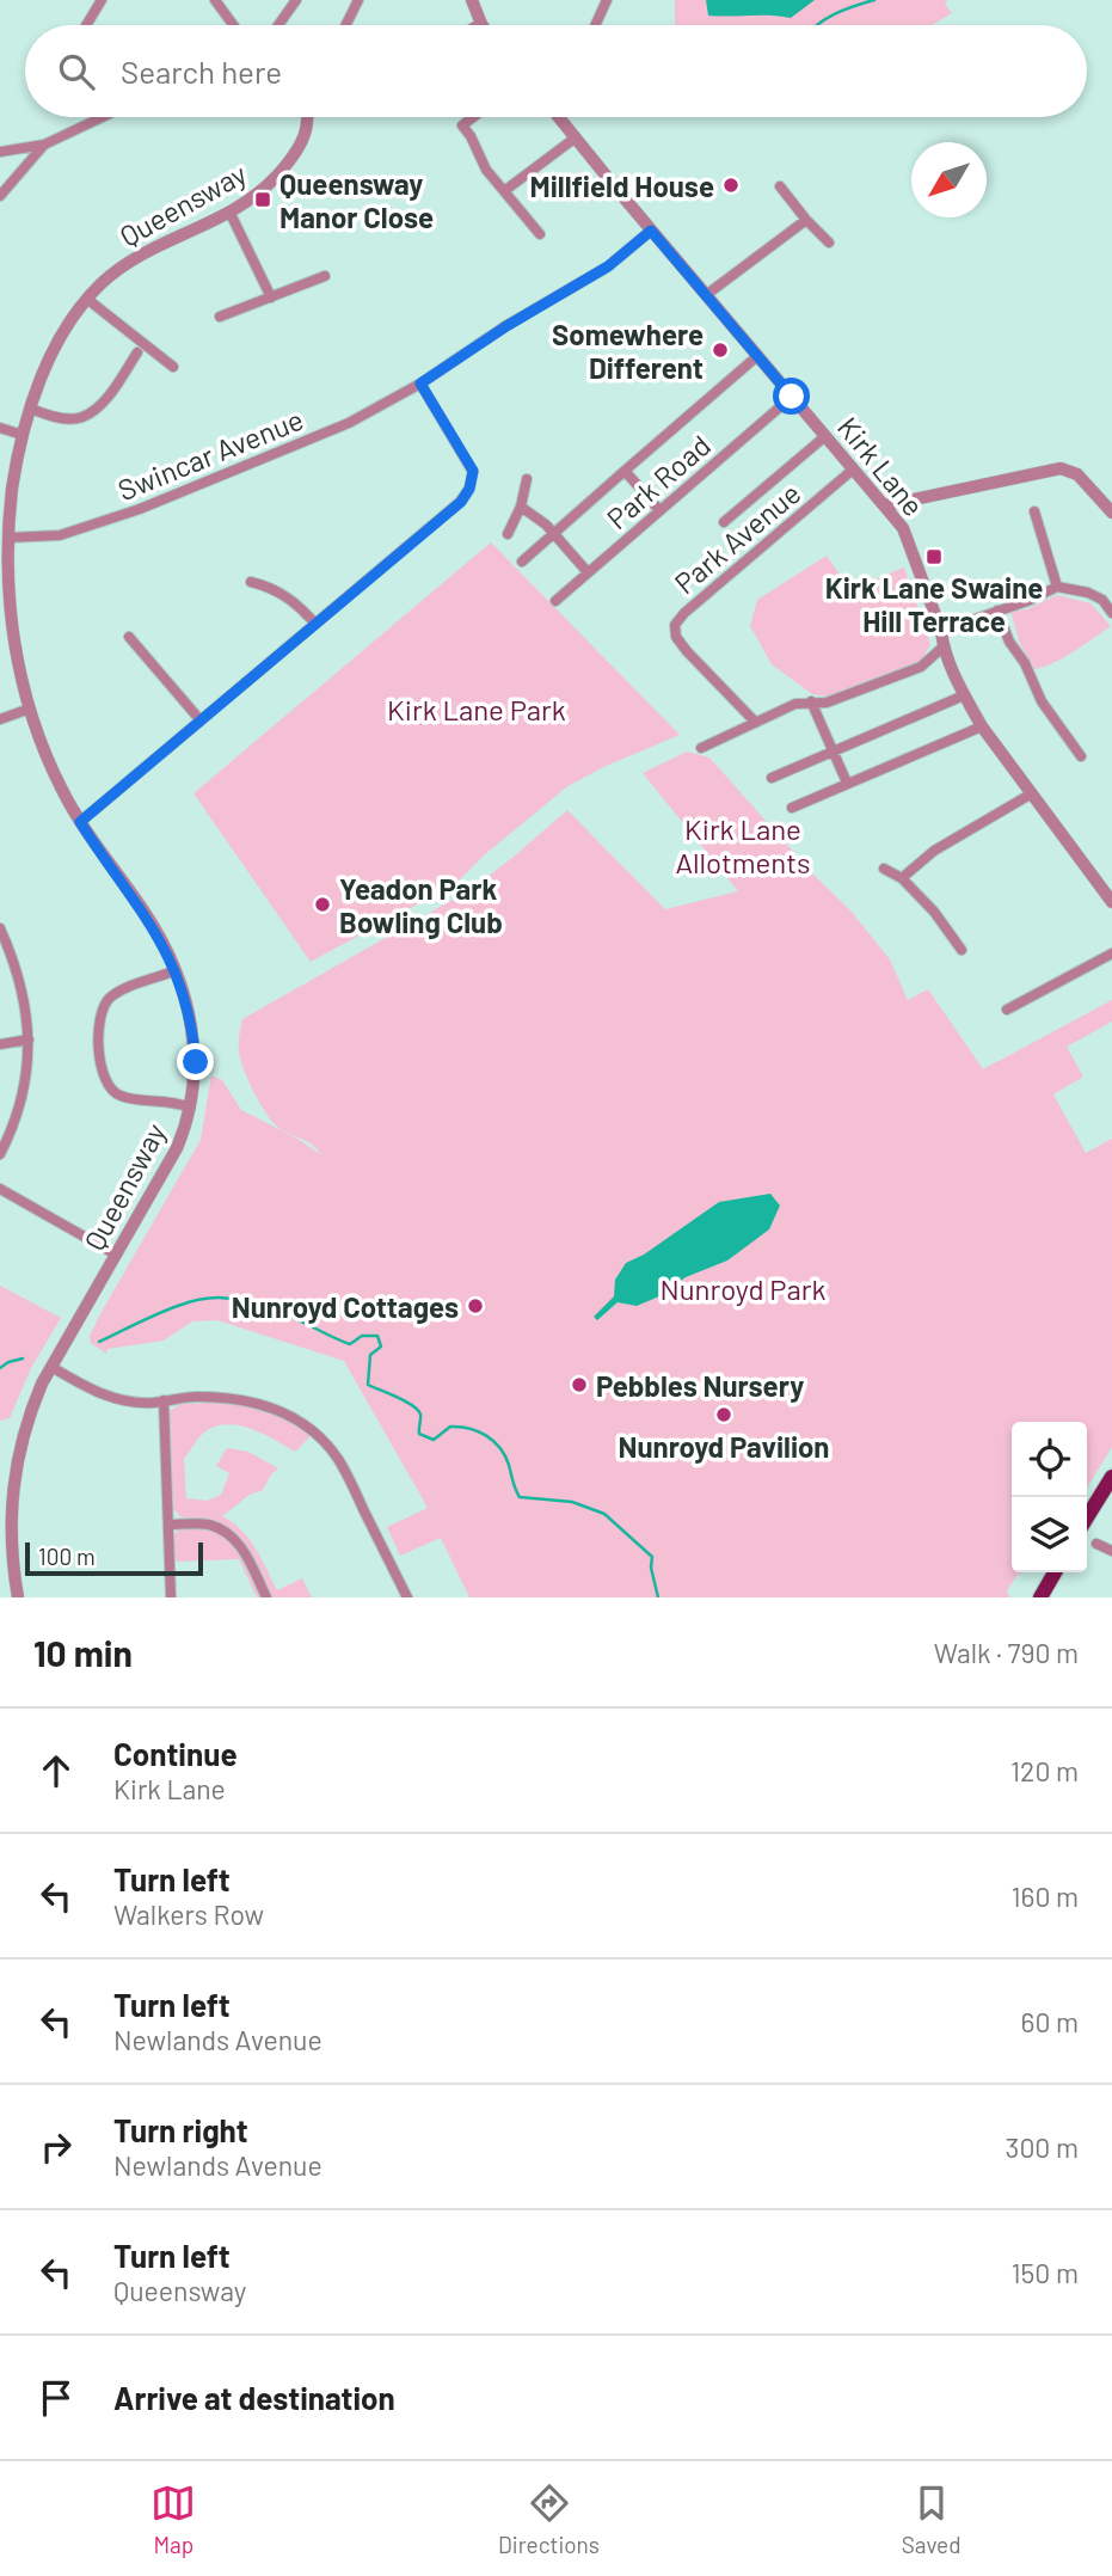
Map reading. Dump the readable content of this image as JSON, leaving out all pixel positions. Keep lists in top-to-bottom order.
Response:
{
  "streets": {
    "street": [
      "Queensway",
      "Swincar Avenue",
      "Kirk Lane",
      "Park Road",
      "Park Avenue"
    ]
  },
  "crossings": [
    ["Queensway", "Swincar Avenue"],
    ["Swincar Avenue", "Kirk Lane"],
    ["Kirk Lane", "Park Road"],
    ["Kirk Lane", "Park Avenue"]
  ],
  "parks": ["Kirk Lane Park", "Kirk Lane Allotments", "Nunroyd Park"],
  "places": {
    "other": [
      "Millfield House",
      "Somewhere Different",
      "Yeadon Park Bowling Club",
      "Nunroyd Cottages",
      "Pebbles Nursery",
      "Nunroyd Pavilion"
    ],
    "transit": ["Queensway Manor Close", "Kirk Lane Swaine Hill Terrace"]
  },
  "scale_bar": "100 m",
  "north": "bottom left",
  "page": {
    "search": "Search here",
    "scale": "100 m",
    "heading": ["10 min", "Walk · 790 m"],
    "list": [
      ["Continue", "Kirk Lane", "120 m"],
      ["Turn left", "Walkers Row", "160 m"],
      ["Turn left", "Newlands Avenue", "60 m"],
      ["Turn right", "Newlands Avenue", "300 m"],
      ["Turn left", "Queensway", "150 m"],
      "Arrive at destination"
    ],
    "nav": ["Map", "Directions", "Saved"]
  }
}
